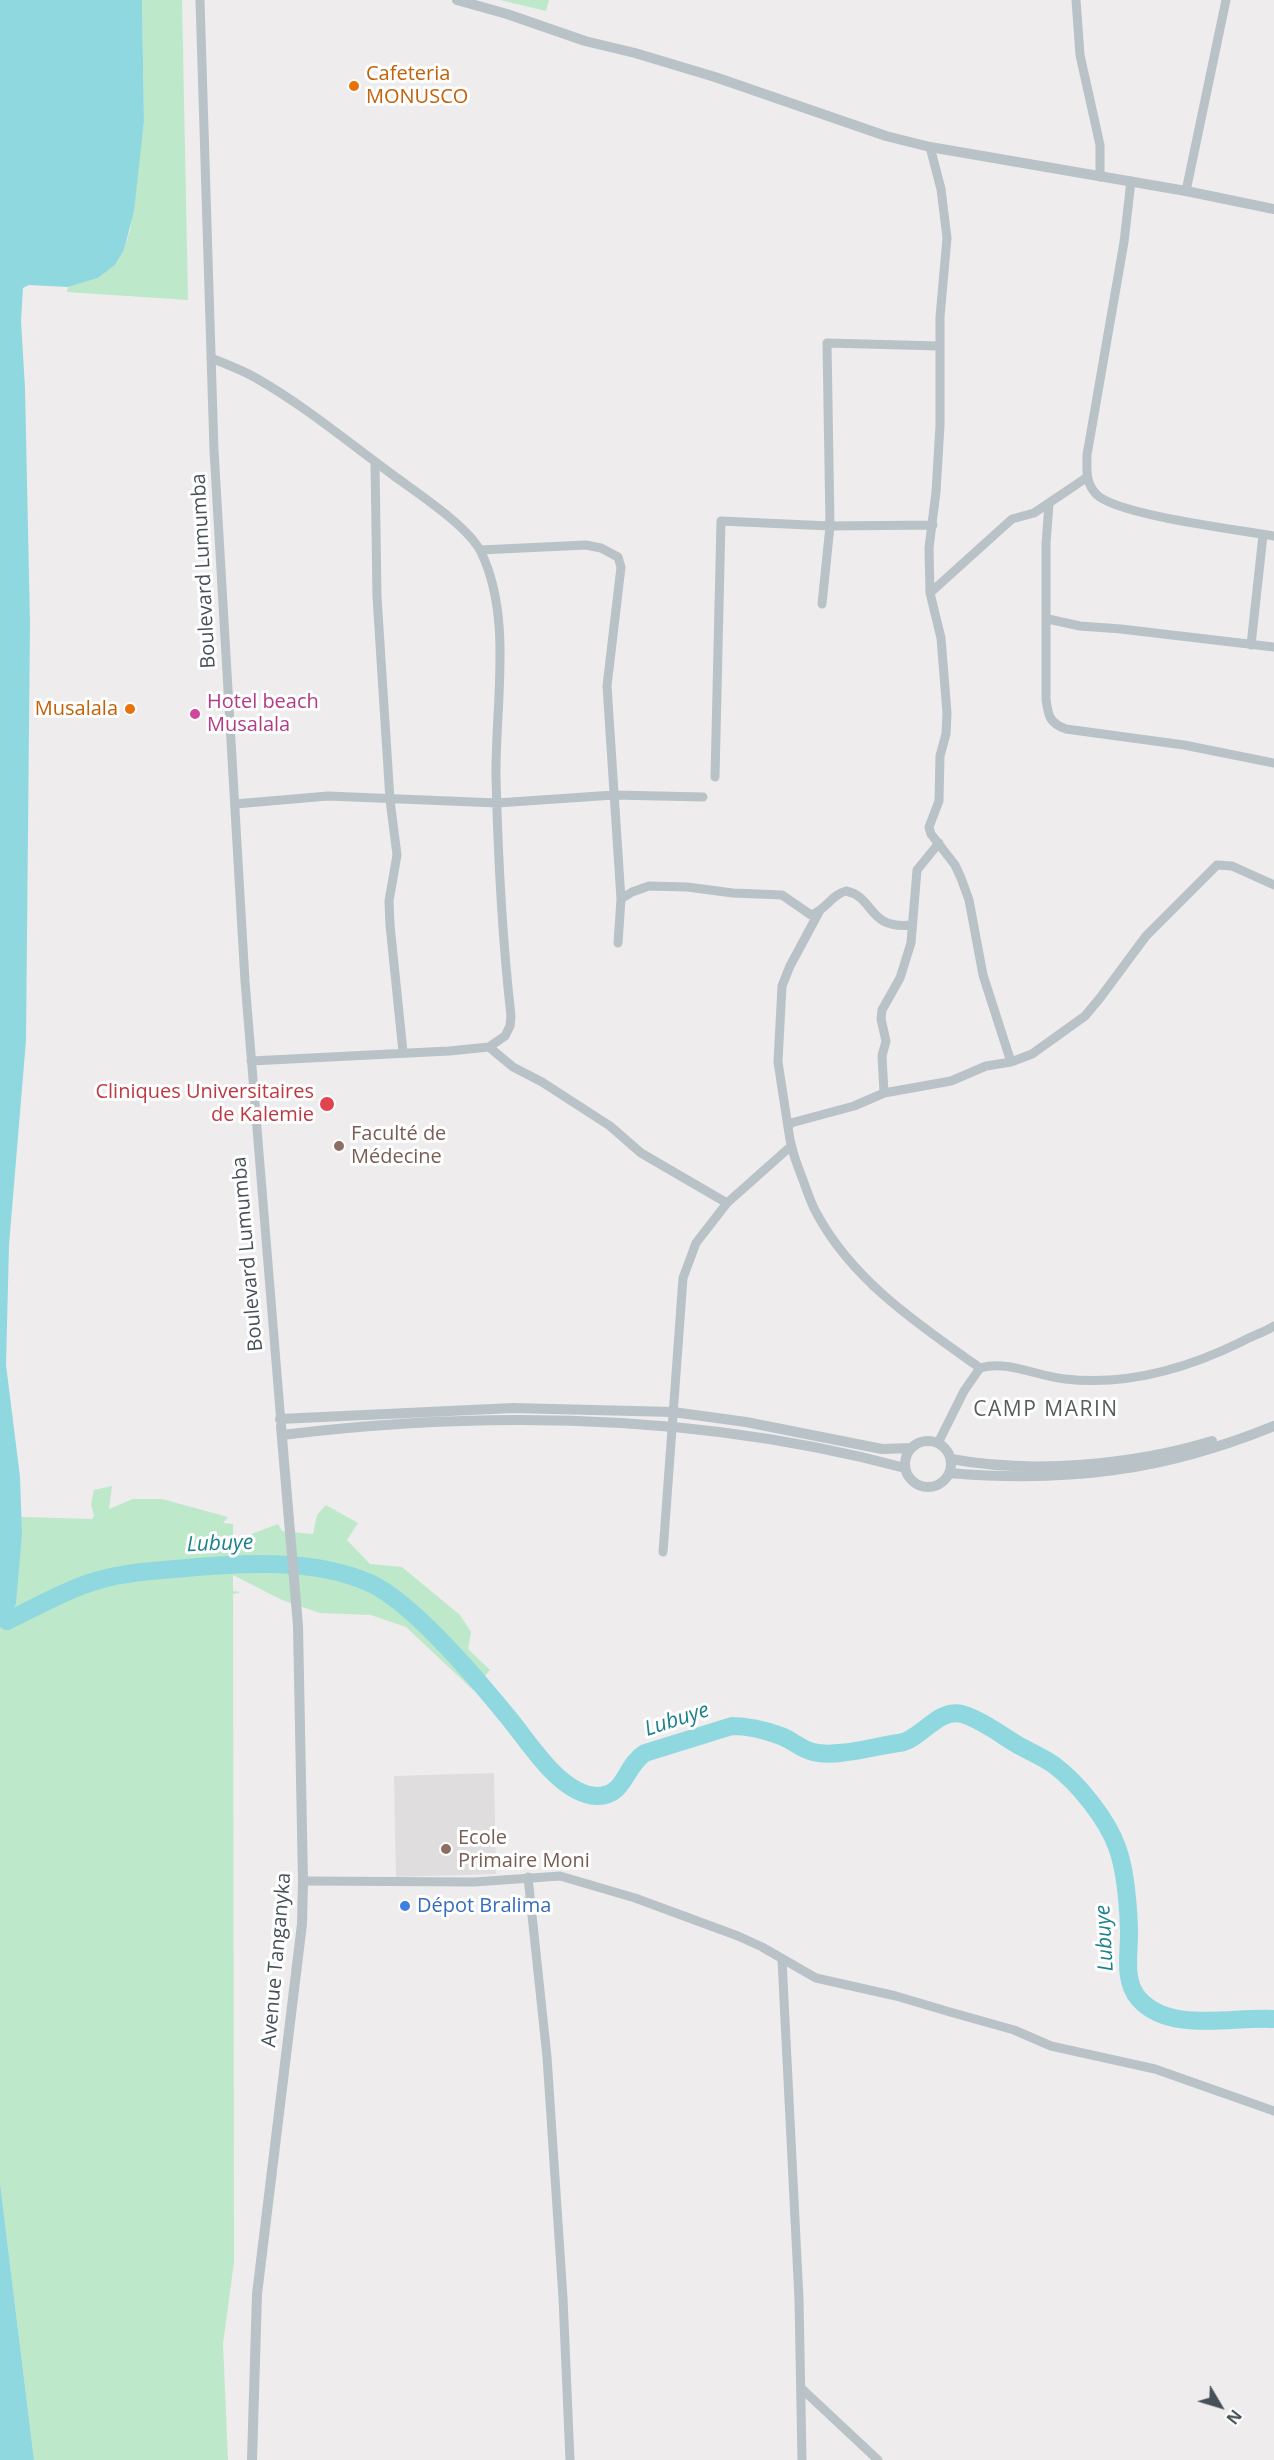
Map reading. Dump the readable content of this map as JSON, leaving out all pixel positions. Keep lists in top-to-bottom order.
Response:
{
  "streets": {
    "street": ["Boulevard Lumumba", "Avenue Tanganyka"]
  },
  "crossings": [
    ["Boulevard Lumumba", "Avenue Tanganyka"]
  ],
  "districts": ["CAMP MARIN"],
  "water": ["Lubuye"],
  "places": [
    "Cafeteria MONUSCO",
    "Musalala",
    "Hotel beach Musalala",
    "Cliniques Universitaires de Kalemie",
    "Faculté de Médecine",
    "Ecole Primaire Moni",
    "Dépot Bralima"
  ],
  "north": "bottom right"
}
